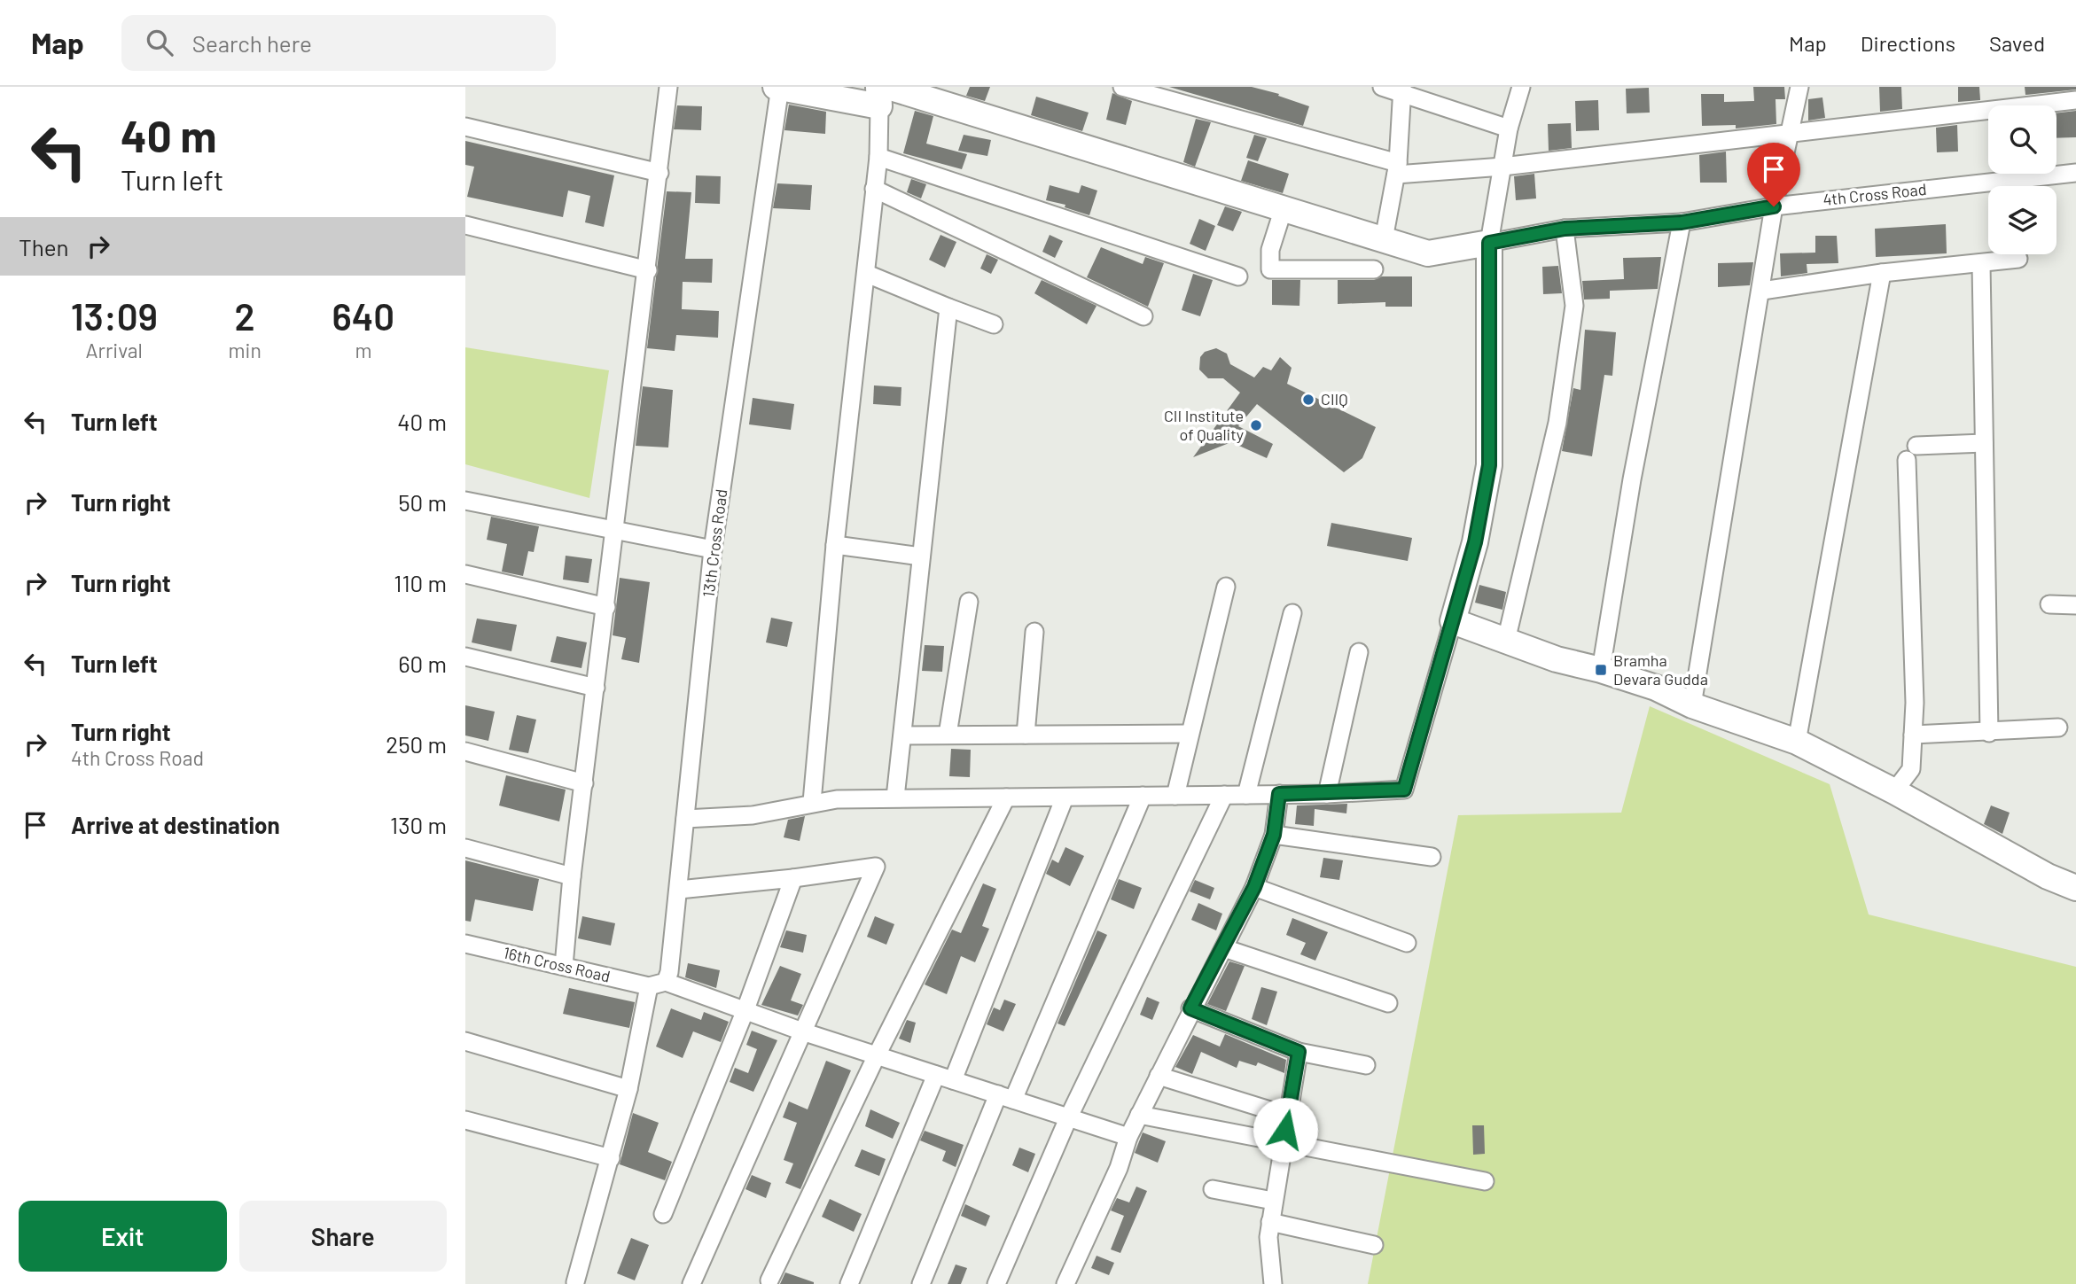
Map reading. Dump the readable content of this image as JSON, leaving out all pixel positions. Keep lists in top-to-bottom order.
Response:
{
  "streets": {
    "street": ["4th Cross Road", "13th Cross Road", "16th Cross Road"]
  },
  "crossings": [
    ["13th Cross Road", "16th Cross Road"]
  ],
  "places": {
    "other": ["CIIQ", "CII Institute of Quality"],
    "transit": ["Bramha Devara Gudda"]
  },
  "page": {
    "header": "Map",
    "search": "Search here",
    "nav": ["Map", "Directions", "Saved"],
    "turn": ["40 m", "Turn left"],
    "then": "Then",
    "eta": [
      "13:09",
      "Arrival",
      "2",
      "min",
      "640",
      "m"
    ],
    "list": [
      {
        "name": "Turn left",
        "value": "40 m"
      },
      {
        "name": "Turn right",
        "value": "50 m"
      },
      {
        "name": "Turn right",
        "value": "110 m"
      },
      {
        "name": "Turn left",
        "value": "60 m"
      },
      {
        "name": "Turn right",
        "note": "4th Cross Road",
        "value": "250 m"
      },
      {
        "name": "Arrive at destination",
        "value": "130 m"
      }
    ],
    "buttons": ["Exit", "Share"]
  }
}
